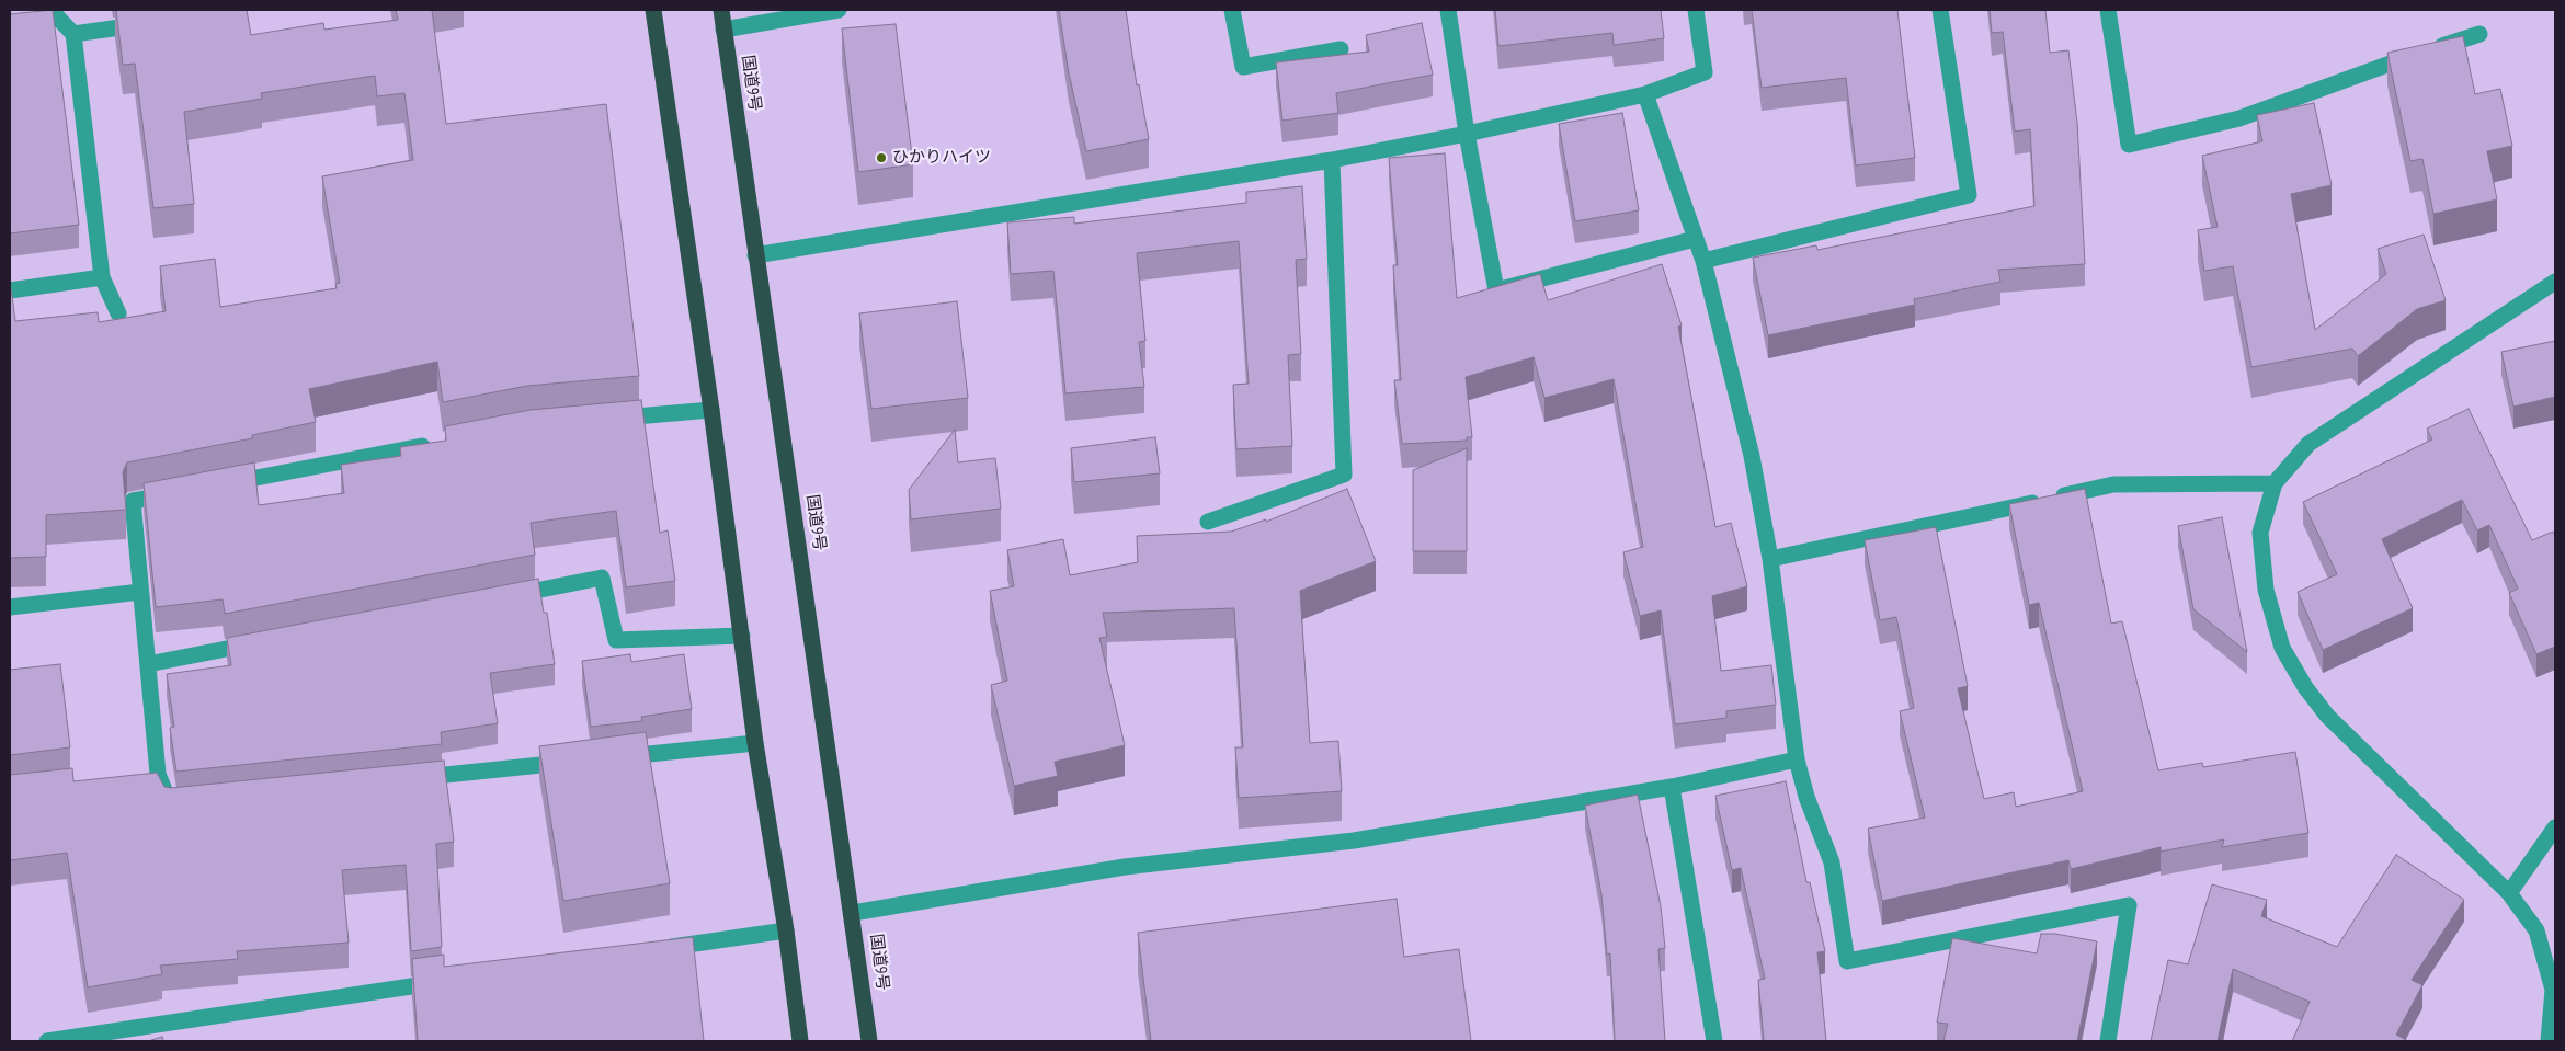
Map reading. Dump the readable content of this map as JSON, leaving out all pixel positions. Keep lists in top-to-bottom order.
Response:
{
  "streets": {
    "highway": ["国道9号"]
  },
  "places": ["ひかりハイツ"]
}
